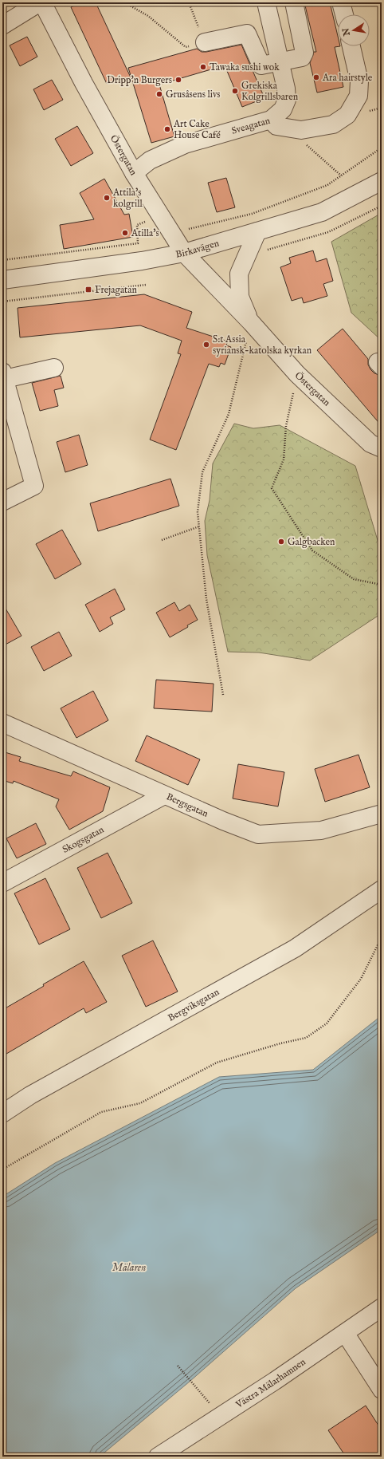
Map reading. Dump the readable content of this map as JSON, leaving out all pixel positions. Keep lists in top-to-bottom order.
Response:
{
  "streets": {
    "street": [
      "Sveagatan",
      "Östergatan",
      "Birkavägen",
      "Bergsgatan",
      "Skogsgatan",
      "Bergviksgatan",
      "Västra Mälarhamnen"
    ]
  },
  "crossings": [
    ["Sveagatan", "Östergatan"],
    ["Östergatan", "Birkavägen"],
    ["Bergsgatan", "Skogsgatan"]
  ],
  "water": ["Mälaren"],
  "places": {
    "other": [
      "Tawaka sushi wok",
      "Ara hairstyle",
      "Dripp'n Burgers",
      "Grekiska Kolgrillsbaren",
      "Grusåsens livs",
      "Art Cake House Café",
      "Attila's kolgrill",
      "Atilla's",
      "S:t Assia syriansk-katolska kyrkan",
      "Galgbacken"
    ],
    "transit": ["Frejagatan"]
  },
  "north": "left"
}
